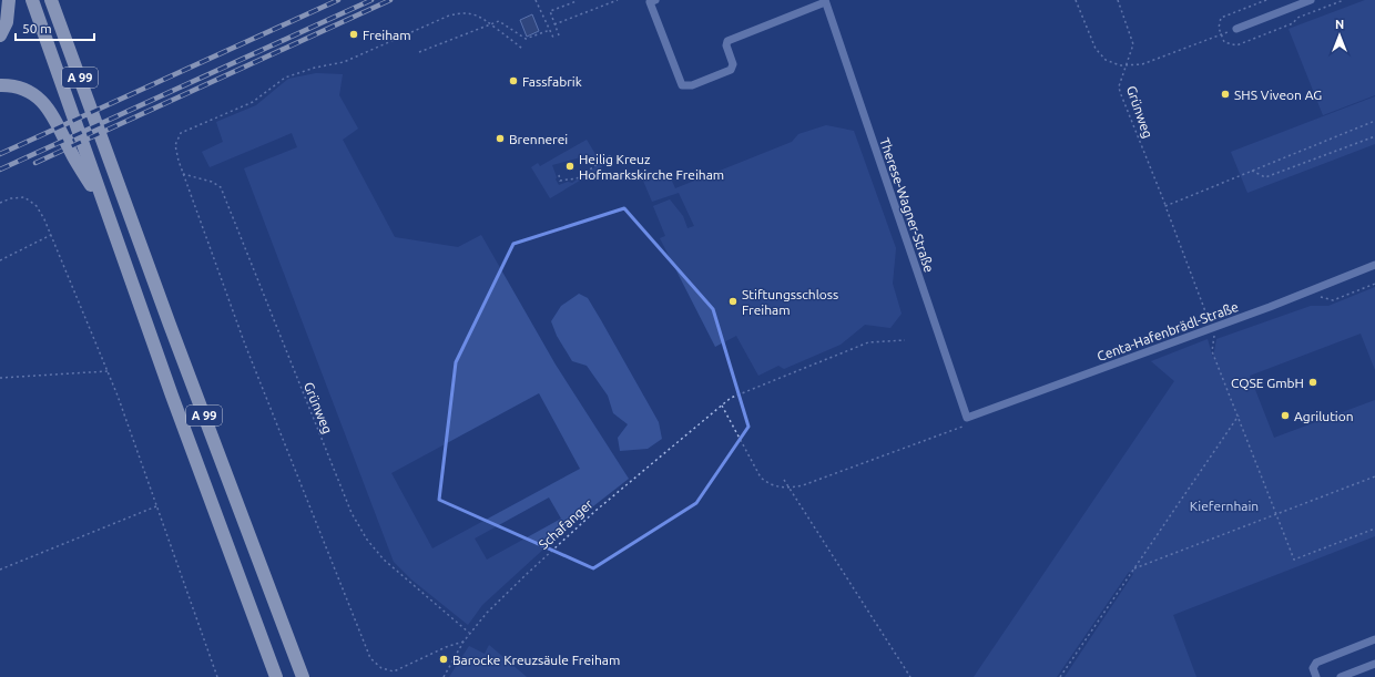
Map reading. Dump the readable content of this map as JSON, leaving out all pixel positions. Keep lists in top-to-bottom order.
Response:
{
  "streets": {
    "highway": ["A 99"],
    "street": ["Therese-Wagner-Straße", "Centa-Hafenbrädl-Straße"],
    "path": ["Grünweg", "Schafanger"]
  },
  "crossings": [
    ["Grünweg", "Centa-Hafenbrädl-Straße"],
    ["Grünweg", "Schafanger"],
    ["Therese-Wagner-Straße", "Centa-Hafenbrädl-Straße"]
  ],
  "parks": ["Kiefernhain"],
  "places": [
    "Freiham",
    "Fassfabrik",
    "SHS Viveon AG",
    "Brennerei",
    "Heilig Kreuz Hofmarkskirche Freiham",
    "Stiftungsschloss Freiham",
    "CQSE GmbH",
    "Agrilution",
    "Barocke Kreuzsäule Freiham"
  ],
  "scale_bar": "50 m",
  "north": "top"
}
